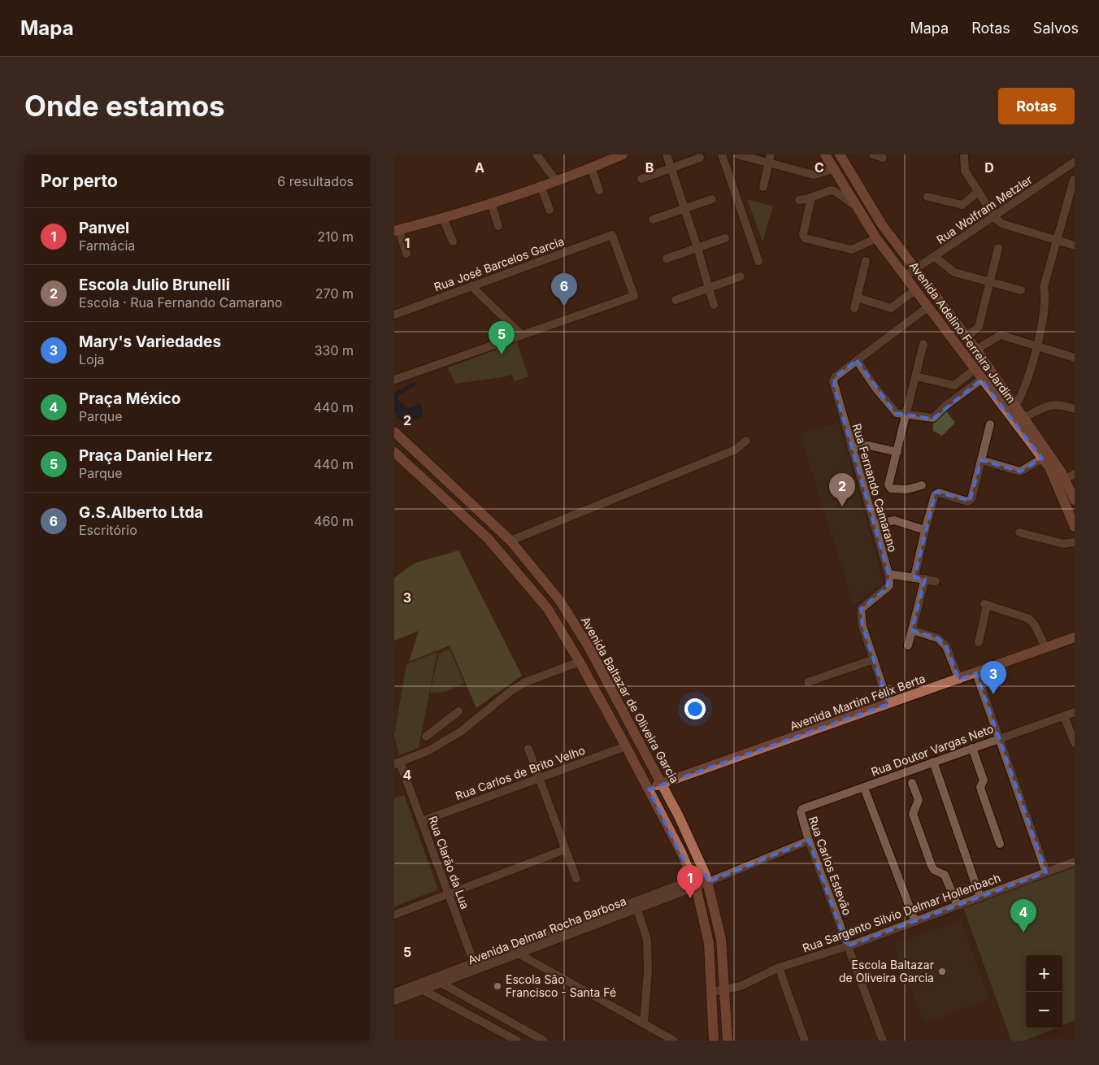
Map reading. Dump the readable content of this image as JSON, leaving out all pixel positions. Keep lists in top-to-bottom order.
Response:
{
  "streets": {
    "main road": ["Avenida Adelino Ferreira Jardim", "Avenida Baltazar de Oliveira Garcia", "Avenida Martim Félix Berta"],
    "street": [
      "Rua Wolfram Metzler",
      "Rua José Barcelos Garcia",
      "Rua Fernando Camarano",
      "Rua Doutor Vargas Neto",
      "Rua Carlos de Brito Velho",
      "Rua Clarão da Lua",
      "Rua Carlos Estevão",
      "Rua Sargento Silvio Delmar Hollenbach",
      "Avenida Delmar Rocha Barbosa"
    ]
  },
  "crossings": [
    ["Rua Wolfram Metzler", "Avenida Adelino Ferreira Jardim"],
    ["Avenida Adelino Ferreira Jardim", "Rua Fernando Camarano"],
    ["Avenida Baltazar de Oliveira Garcia", "Avenida Martim Félix Berta"],
    ["Avenida Baltazar de Oliveira Garcia", "Rua Sargento Silvio Delmar Hollenbach"],
    ["Avenida Baltazar de Oliveira Garcia", "Avenida Delmar Rocha Barbosa"],
    ["Rua Doutor Vargas Neto", "Rua Carlos Estevão"],
    ["Rua Carlos de Brito Velho", "Rua Clarão da Lua"],
    ["Rua Clarão da Lua", "Avenida Delmar Rocha Barbosa"],
    ["Rua Carlos Estevão", "Rua Sargento Silvio Delmar Hollenbach"],
    ["Rua Carlos Estevão", "Avenida Delmar Rocha Barbosa"]
  ],
  "places": ["Escola Baltazar de Oliveira Garcia", "Escola São Francisco - Santa Fé"],
  "page": {
    "header": "Mapa",
    "nav": ["Mapa", "Rotas", "Salvos"],
    "buttons": "Rotas",
    "title": "Onde estamos",
    "heading": ["Por perto", "6 resultados"],
    "list": [
      {
        "mark": "1",
        "name": "Panvel",
        "note": "Farmácia",
        "value": "210 m"
      },
      {
        "mark": "2",
        "name": "Escola Julio Brunelli",
        "note": "Escola · Rua Fernando Camarano",
        "value": "270 m"
      },
      {
        "mark": "3",
        "name": "Mary's Variedades",
        "note": "Loja",
        "value": "330 m"
      },
      {
        "mark": "4",
        "name": "Praça México",
        "note": "Parque",
        "value": "440 m"
      },
      {
        "mark": "5",
        "name": "Praça Daniel Herz",
        "note": "Parque",
        "value": "440 m"
      },
      {
        "mark": "6",
        "name": "G.S.Alberto Ltda",
        "note": "Escritório",
        "value": "460 m"
      }
    ],
    "pins": [
      "6",
      "5",
      "2",
      "3",
      "1",
      "4"
    ],
    "map_buttons": ["+", "−"]
  },
  "grid": {
    "columns": [
      "A",
      "B",
      "C",
      "D"
    ],
    "rows": [
      "1",
      "2",
      "3",
      "4",
      "5"
    ]
  }
}
